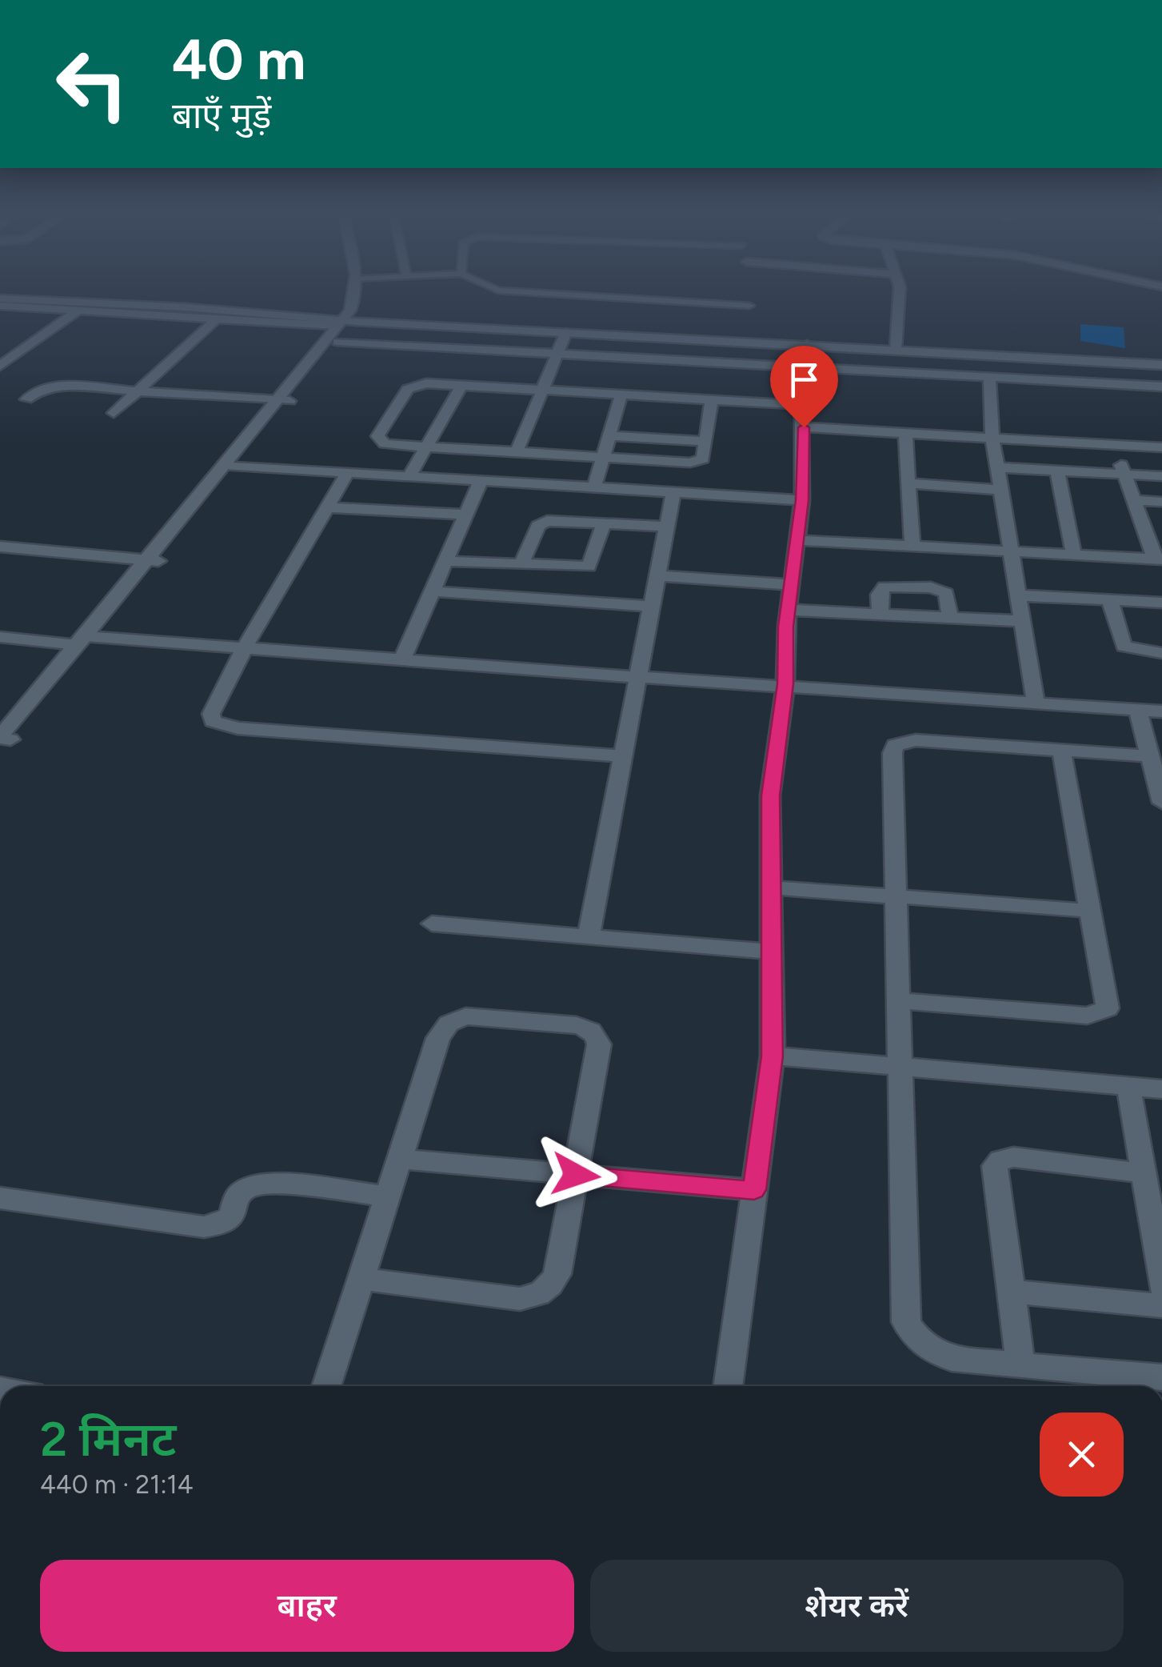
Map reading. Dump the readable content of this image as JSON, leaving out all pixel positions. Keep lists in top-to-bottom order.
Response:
{
  "page": {
    "turn": ["40 m", "बाएँ मुड़ें"],
    "heading": ["2 मिनट", "440 m · 21:14"],
    "buttons": ["बाहर", "शेयर करें"]
  }
}
